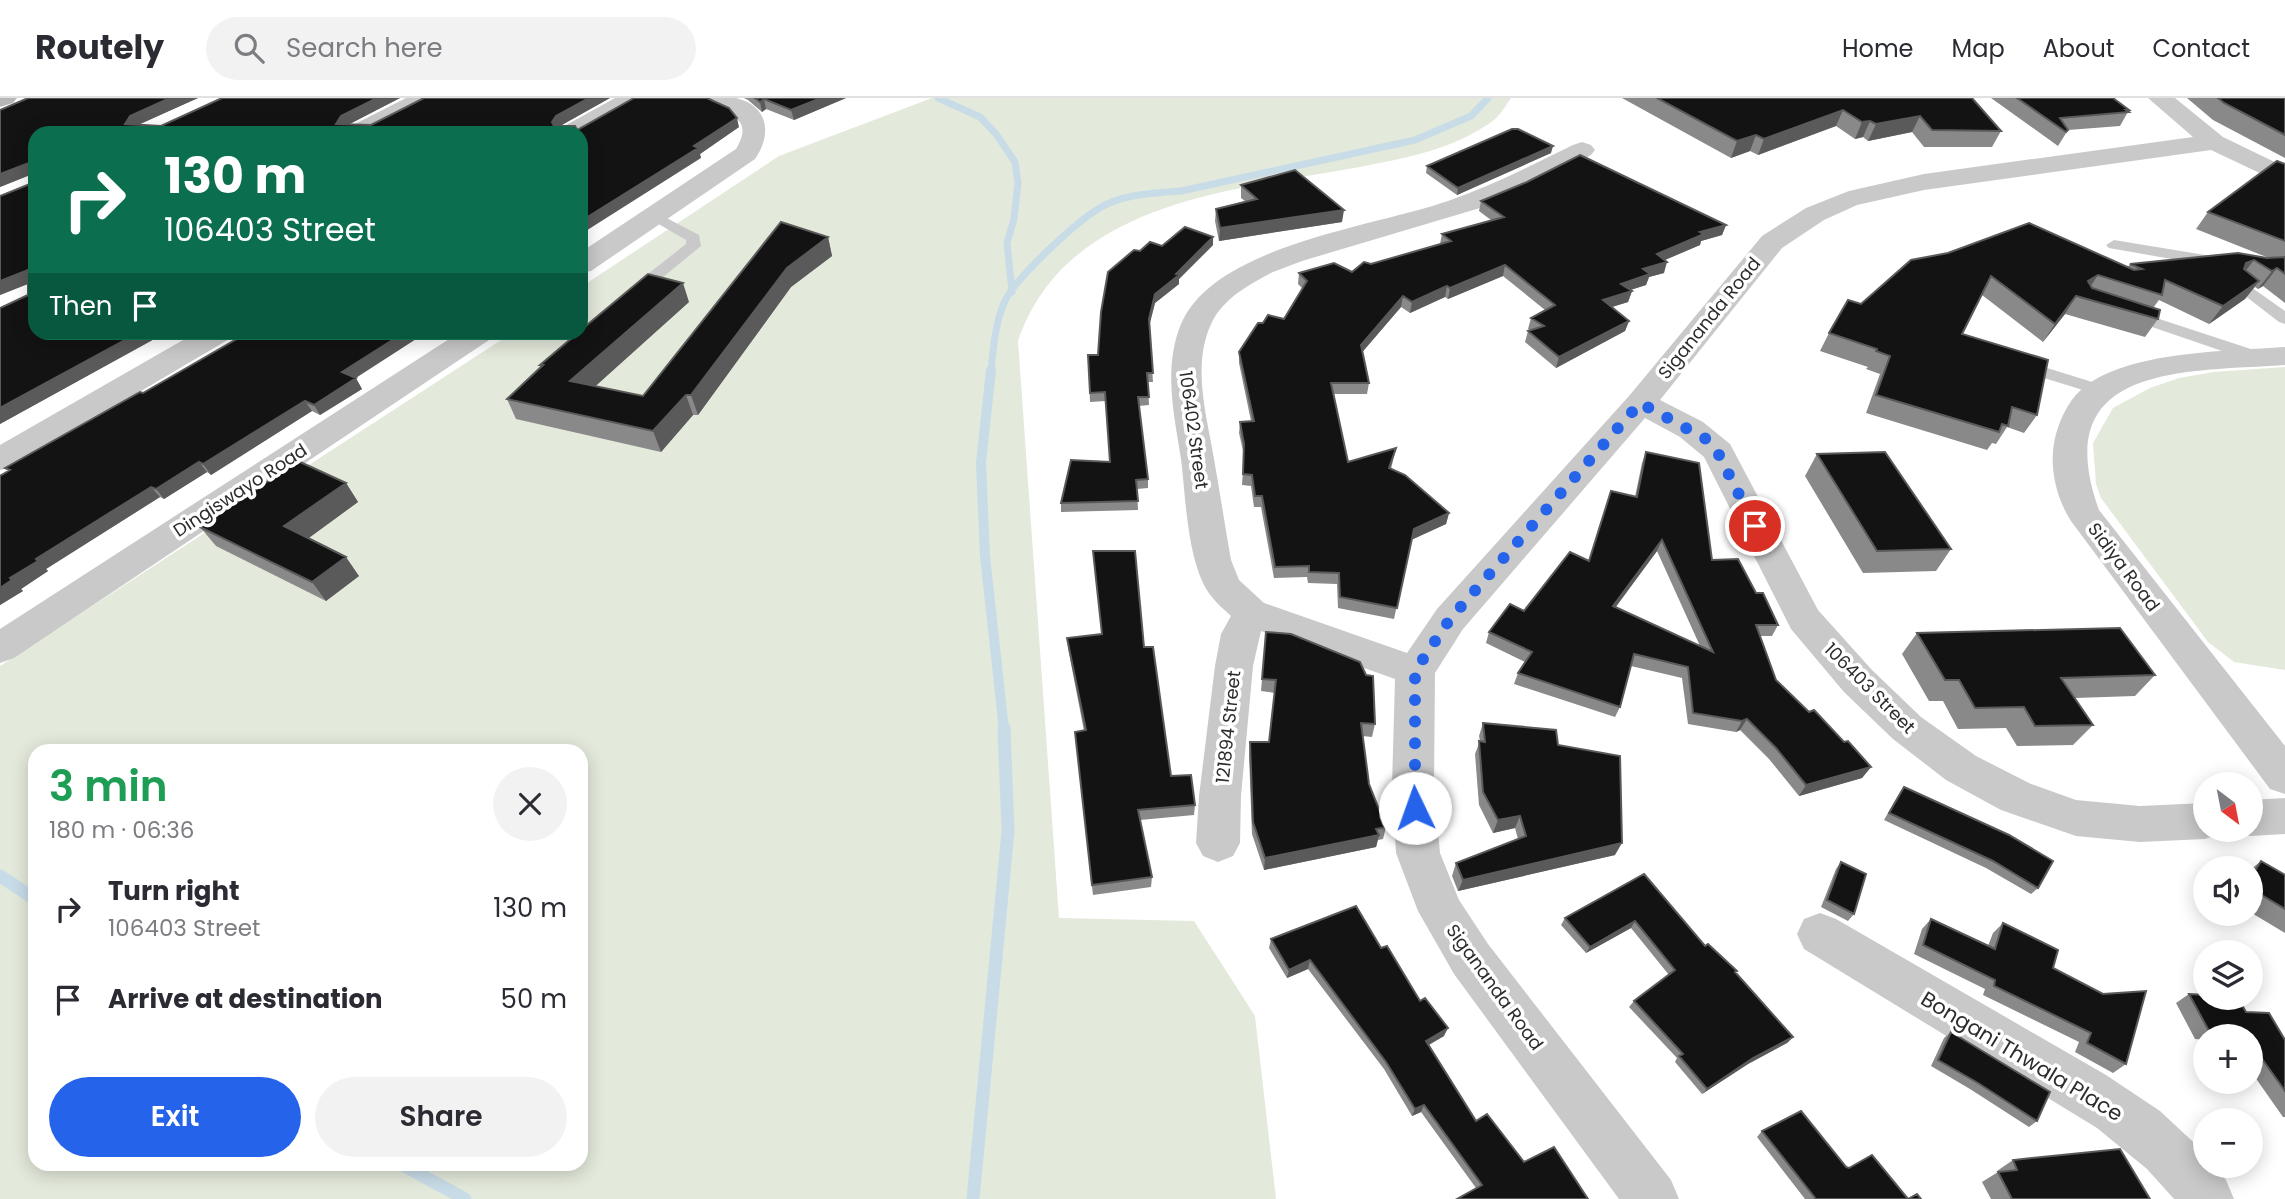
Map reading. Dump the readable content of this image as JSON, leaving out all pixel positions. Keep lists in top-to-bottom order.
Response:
{
  "streets": {
    "street": [
      "Sigananda Road",
      "106402 Street",
      "Dingiswayo Road",
      "Sidiya Road",
      "106403 Street",
      "121894 Street",
      "Bongani Thwala Place"
    ]
  },
  "crossings": [
    ["Sigananda Road", "106402 Street"],
    ["Sigananda Road", "106403 Street"],
    ["106402 Street", "121894 Street"]
  ],
  "north": "bottom right",
  "page": {
    "header": "Routely",
    "search": "Search here",
    "nav": [
      "Home",
      "Map",
      "About",
      "Contact"
    ],
    "turn": ["130 m", "106403 Street"],
    "then": "Then",
    "heading": ["3 min", "180 m · 06:36"],
    "map_buttons": ["+", "−"],
    "list": [
      {
        "name": "Turn right",
        "note": "106403 Street",
        "value": "130 m"
      },
      {
        "name": "Arrive at destination",
        "value": "50 m"
      }
    ],
    "buttons": ["Exit", "Share"]
  }
}
